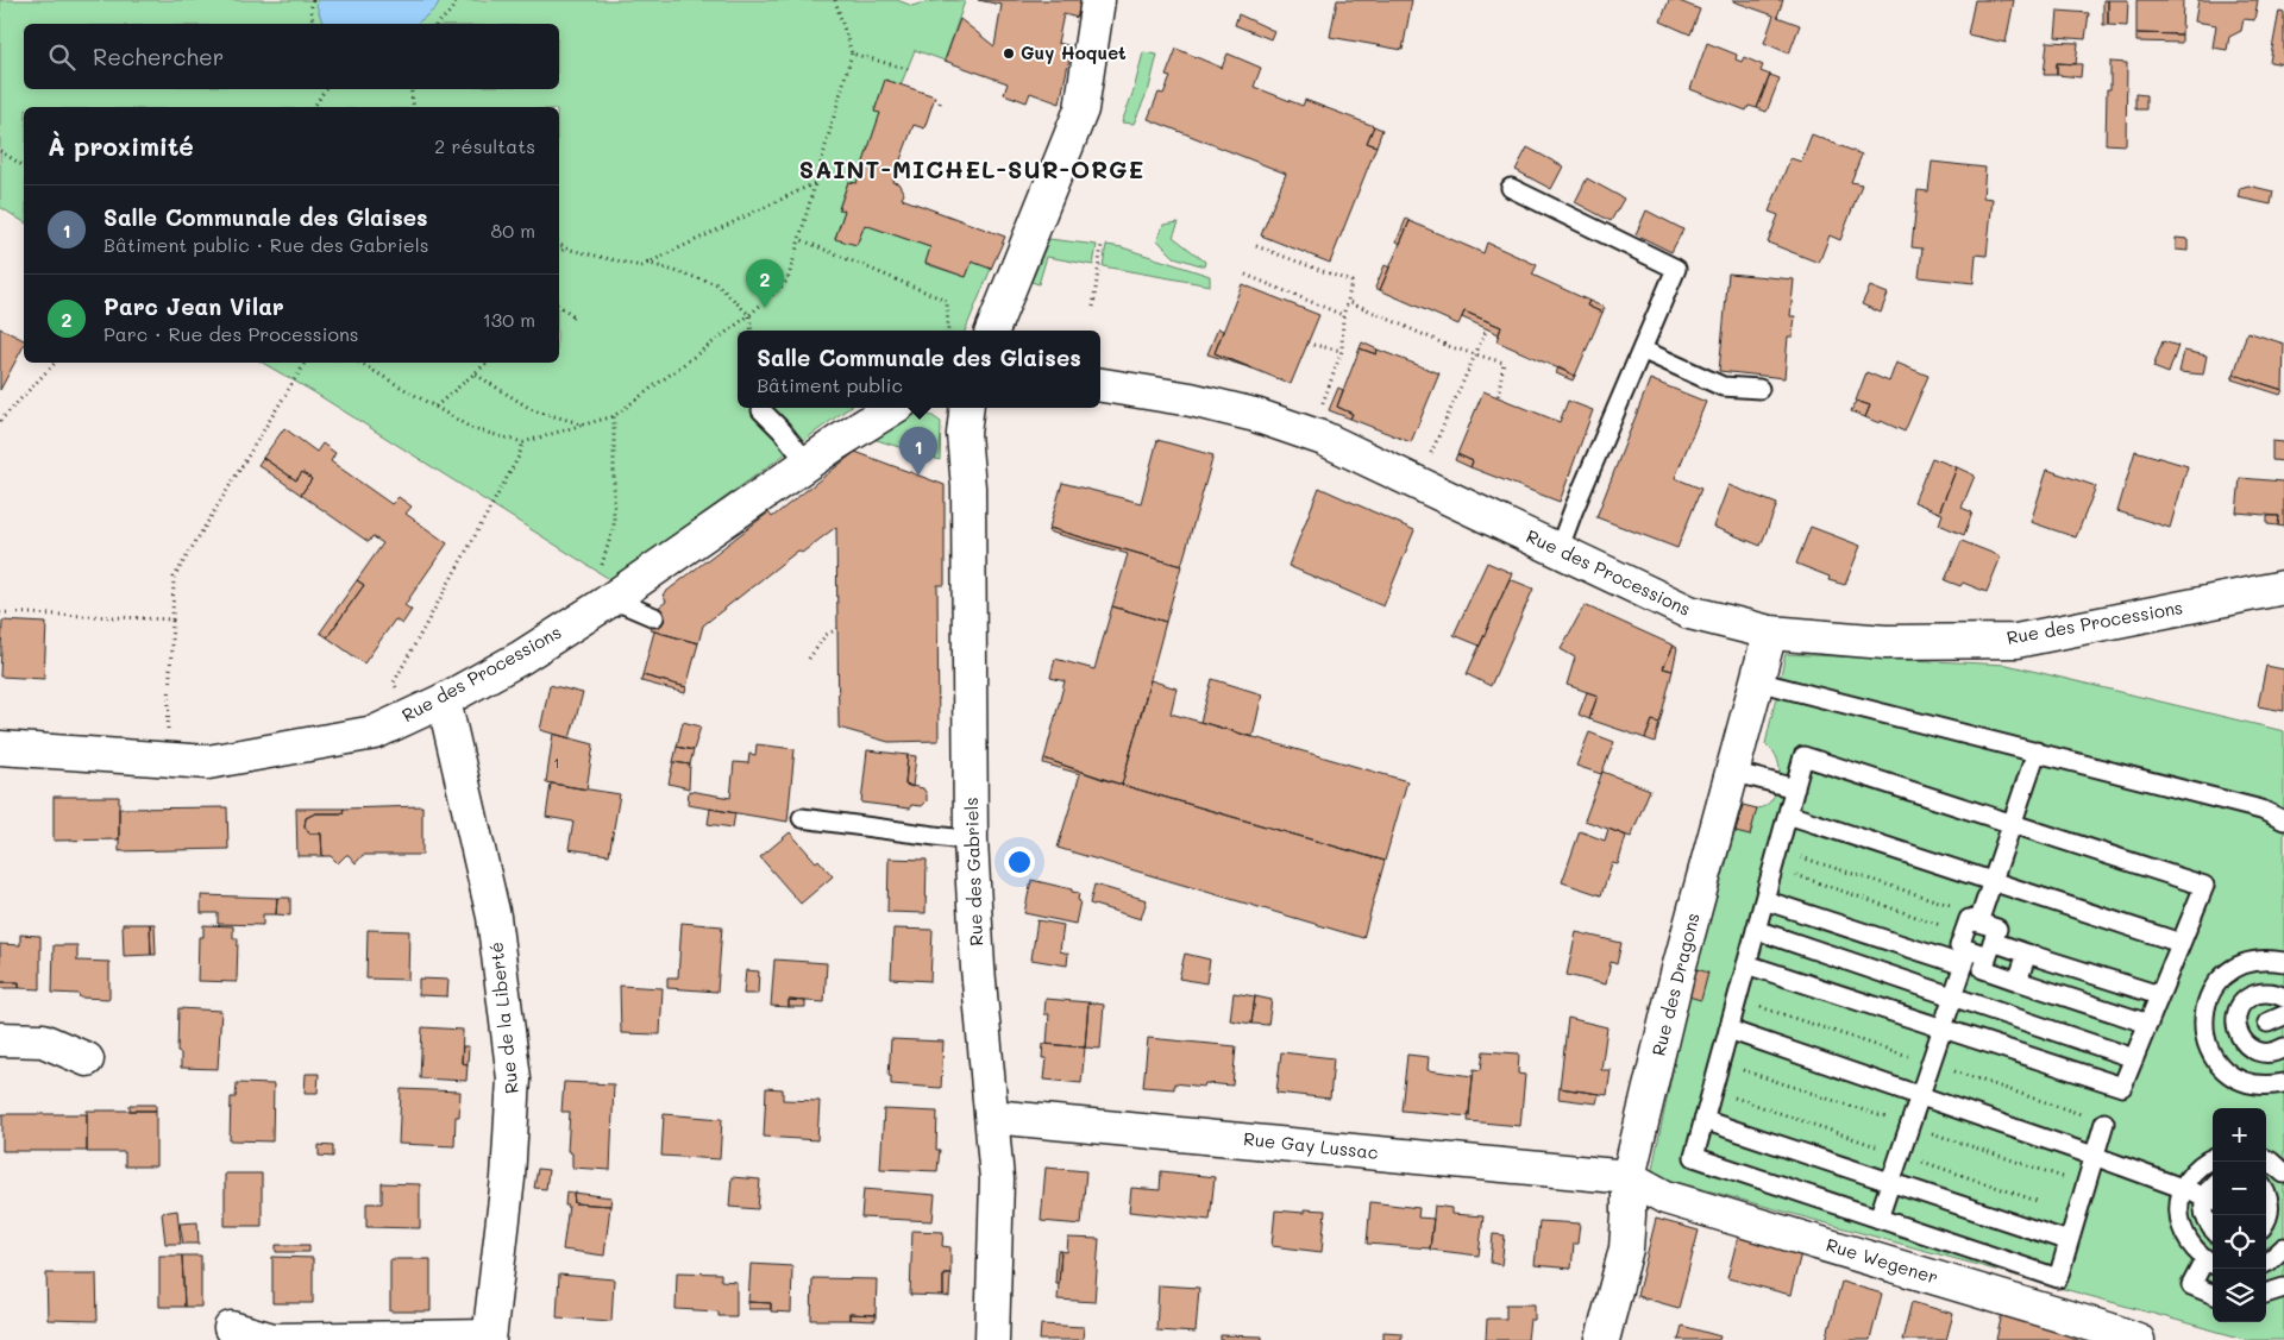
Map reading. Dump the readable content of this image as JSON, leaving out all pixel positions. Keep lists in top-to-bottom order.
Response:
{
  "streets": {
    "street": [
      "Rue des Processions",
      "Rue des Gabriels",
      "Rue des Dragons",
      "Rue de la Liberté",
      "Rue Gay Lussac",
      "Rue Wegener"
    ]
  },
  "crossings": [
    ["Rue des Processions", "Rue des Dragons"],
    ["Rue des Processions", "Rue de la Liberté"],
    ["Rue des Gabriels", "Rue Gay Lussac"],
    ["Rue des Dragons", "Rue Gay Lussac"],
    ["Rue des Dragons", "Rue Wegener"],
    ["Rue Gay Lussac", "Rue Wegener"]
  ],
  "districts": ["SAINT-MICHEL-SUR-ORGE"],
  "places": ["Guy Hoquet"],
  "house_numbers": ["1"],
  "page": {
    "search": "Rechercher",
    "heading": ["À proximité", "2 résultats"],
    "list": [
      {
        "mark": "1",
        "name": "Salle Communale des Glaises",
        "note": "Bâtiment public · Rue des Gabriels",
        "value": "80 m"
      },
      {
        "mark": "2",
        "name": "Parc Jean Vilar",
        "note": "Parc · Rue des Processions",
        "value": "130 m"
      }
    ],
    "pins": ["2", "1"],
    "popup": ["Salle Communale des Glaises", "Bâtiment public"],
    "map_buttons": ["+", "−"]
  }
}
